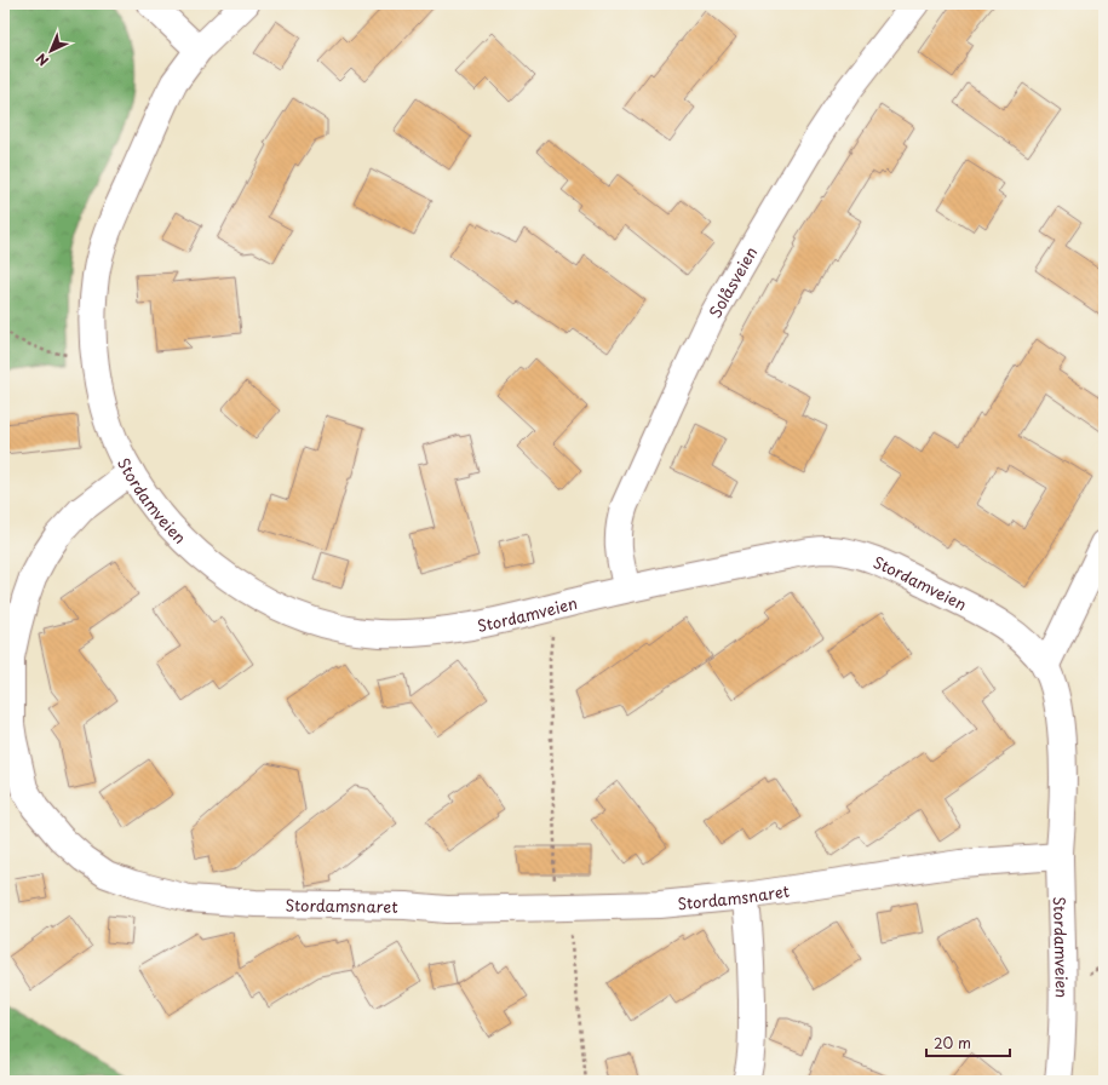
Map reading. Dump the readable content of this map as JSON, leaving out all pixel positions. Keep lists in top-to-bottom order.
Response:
{
  "streets": {
    "street": ["Solåsveien", "Stordamveien", "Stordamsnaret"]
  },
  "crossings": [
    ["Solåsveien", "Stordamveien"],
    ["Stordamveien", "Stordamsnaret"]
  ],
  "scale_bar": "20 m",
  "north": "bottom left"
}
